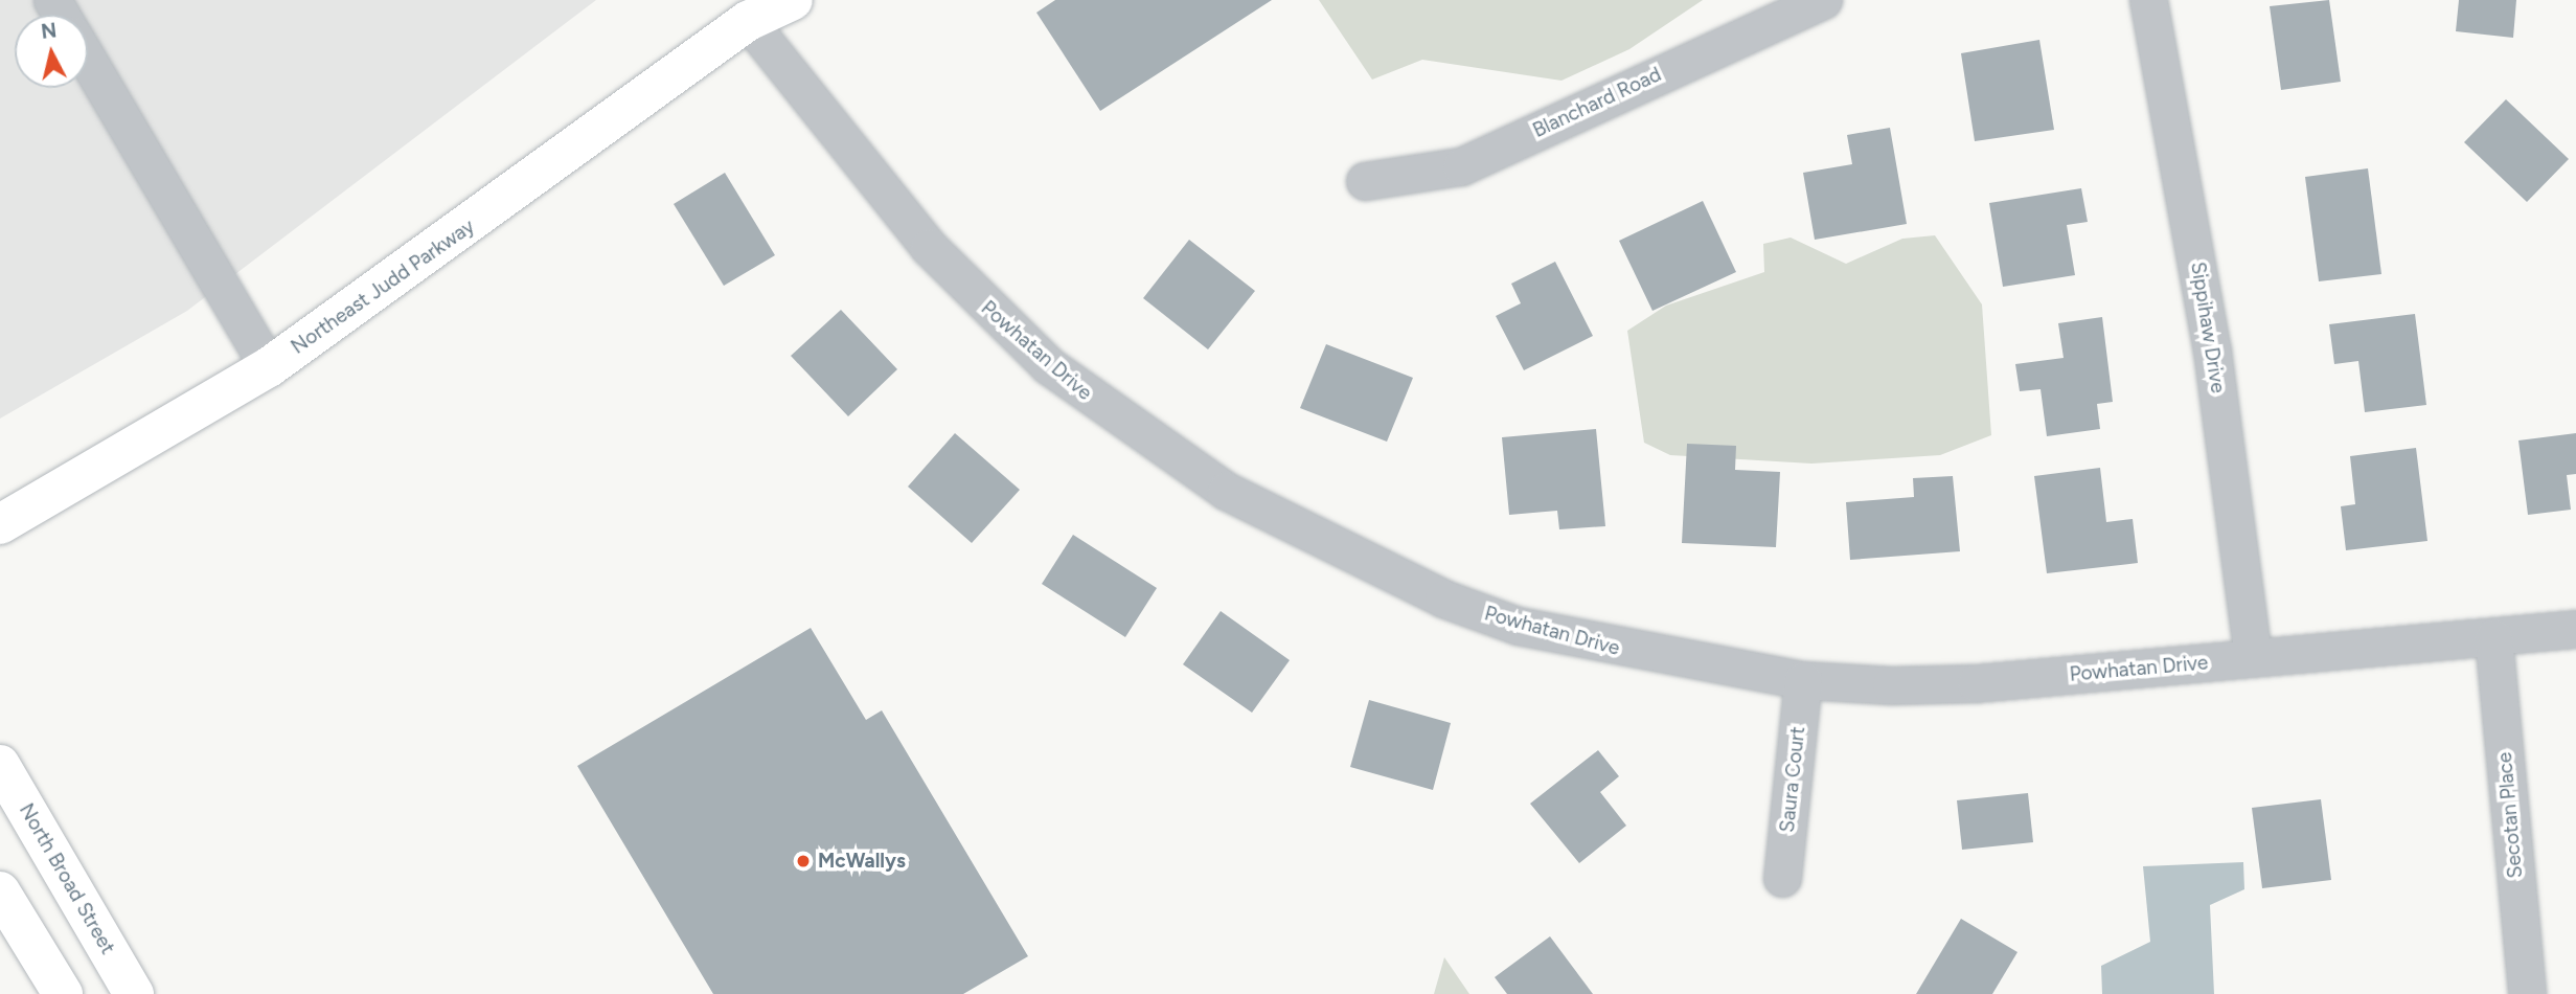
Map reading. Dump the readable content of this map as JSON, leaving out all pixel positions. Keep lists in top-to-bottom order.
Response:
{
  "streets": {
    "main road": ["Northeast Judd Parkway", "North Broad Street"],
    "street": [
      "Blanchard Road",
      "Sippihaw Drive",
      "Powhatan Drive",
      "Saura Court",
      "Secotan Place"
    ]
  },
  "crossings": [
    ["Northeast Judd Parkway", "Powhatan Drive"],
    ["Sippihaw Drive", "Powhatan Drive"],
    ["Powhatan Drive", "Saura Court"],
    ["Powhatan Drive", "Secotan Place"]
  ],
  "places": ["McWallys"],
  "north": "top"
}
